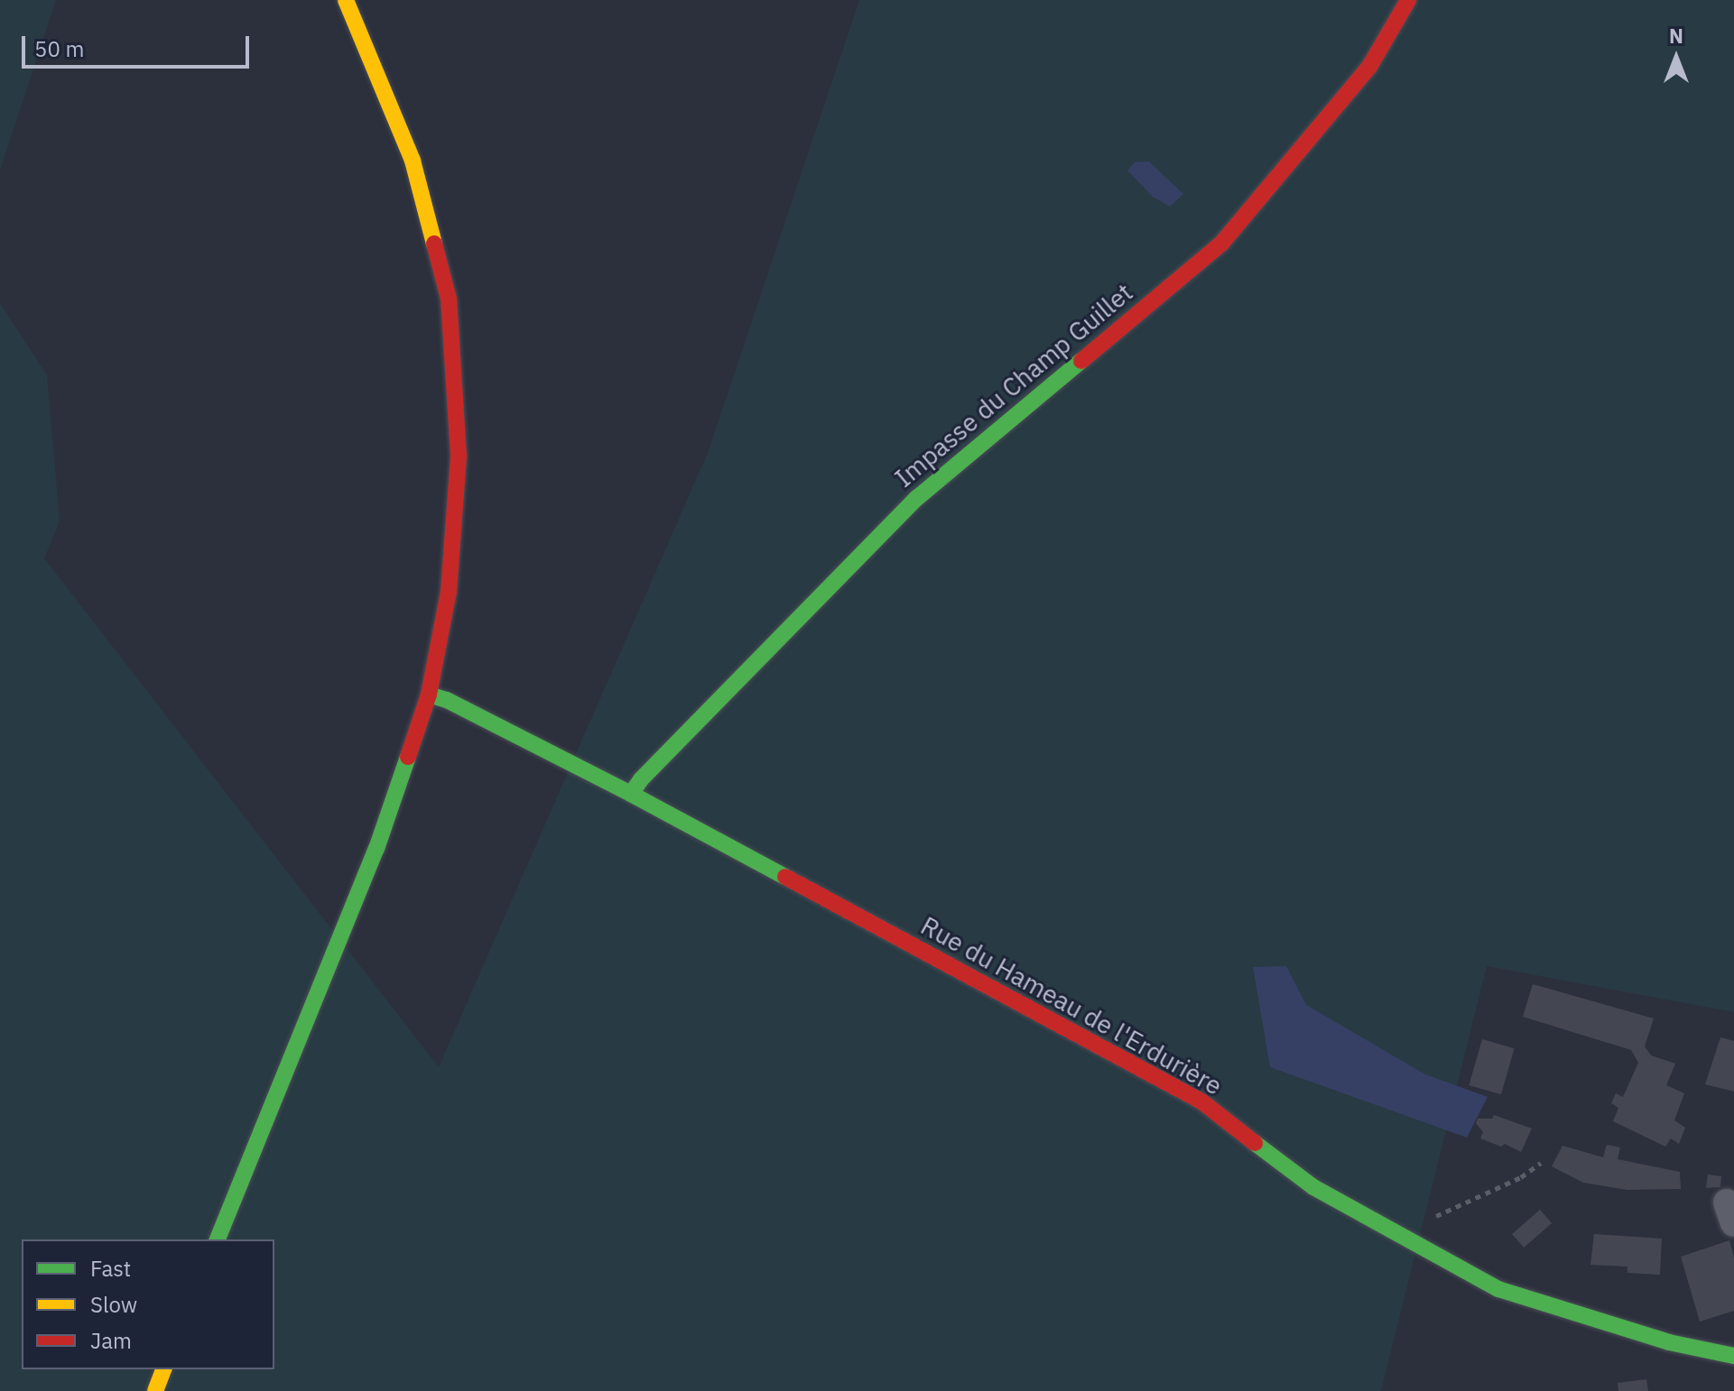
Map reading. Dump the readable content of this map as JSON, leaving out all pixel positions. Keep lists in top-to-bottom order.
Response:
{
  "streets": {
    "street": ["Impasse du Champ Guillet", "Rue du Hameau de l'Erdurière"]
  },
  "crossings": [
    ["Impasse du Champ Guillet", "Rue du Hameau de l'Erdurière"]
  ],
  "legend": ["Fast", "Slow", "Jam"],
  "scale_bar": "50 m",
  "north": "top"
}
